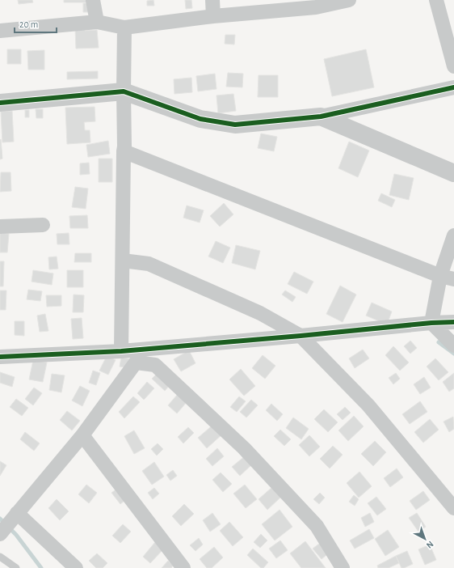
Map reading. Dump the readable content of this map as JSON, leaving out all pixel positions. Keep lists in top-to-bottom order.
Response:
{
  "scale_bar": "20 m",
  "north": "bottom right"
}
